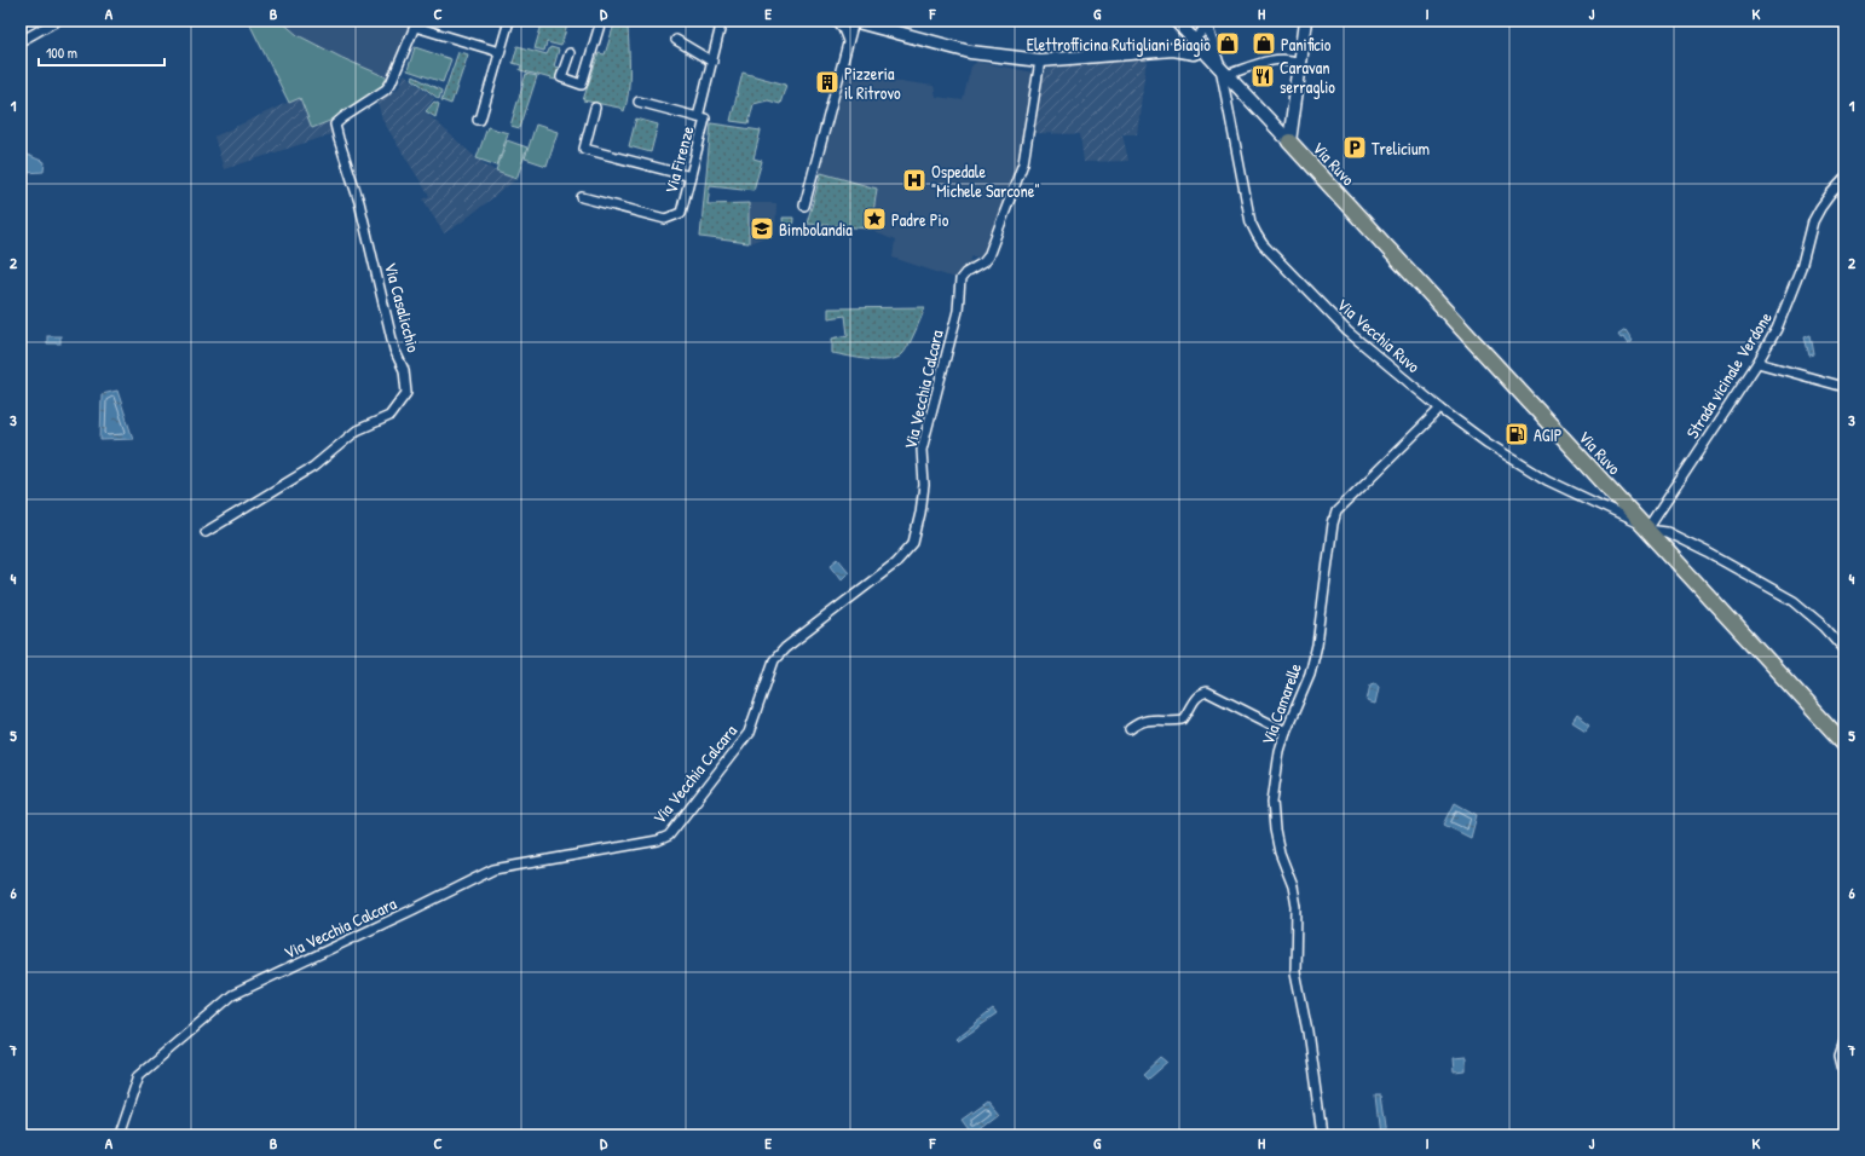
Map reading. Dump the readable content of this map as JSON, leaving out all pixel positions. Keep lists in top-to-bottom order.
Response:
{
  "streets": {
    "main road": ["Via Ruvo"],
    "street": [
      "Via Firenze",
      "Via Casalicchio",
      "Via Vecchia Ruvo",
      "Strada vicinale Verdone",
      "Via Vecchia Calcara",
      "Via Camarelle"
    ]
  },
  "crossings": [
    ["Via Ruvo", "Via Vecchia Ruvo"],
    ["Via Ruvo", "Strada vicinale Verdone"],
    ["Via Vecchia Ruvo", "Strada vicinale Verdone"],
    ["Via Vecchia Ruvo", "Via Camarelle"]
  ],
  "places": {
    "shop": ["Elettrofficina Rutigliani Biagio", "Panificio"],
    "restaurant": ["Caravan serraglio"],
    "building": ["Pizzeria il Ritrovo"],
    "parking": ["Trelicium"],
    "hospital": ["Ospedale \"Michele Sarcone\""],
    "place": ["Padre Pio"],
    "school or university": ["Bimbolandia"],
    "fuel station": ["AGIP"]
  },
  "scale_bar": "100 m",
  "grid": {
    "columns": [
      "A",
      "B",
      "C",
      "D",
      "E",
      "F",
      "G",
      "H",
      "I",
      "J",
      "K"
    ],
    "rows": [
      "1",
      "2",
      "3",
      "4",
      "5",
      "6",
      "7"
    ]
  }
}
